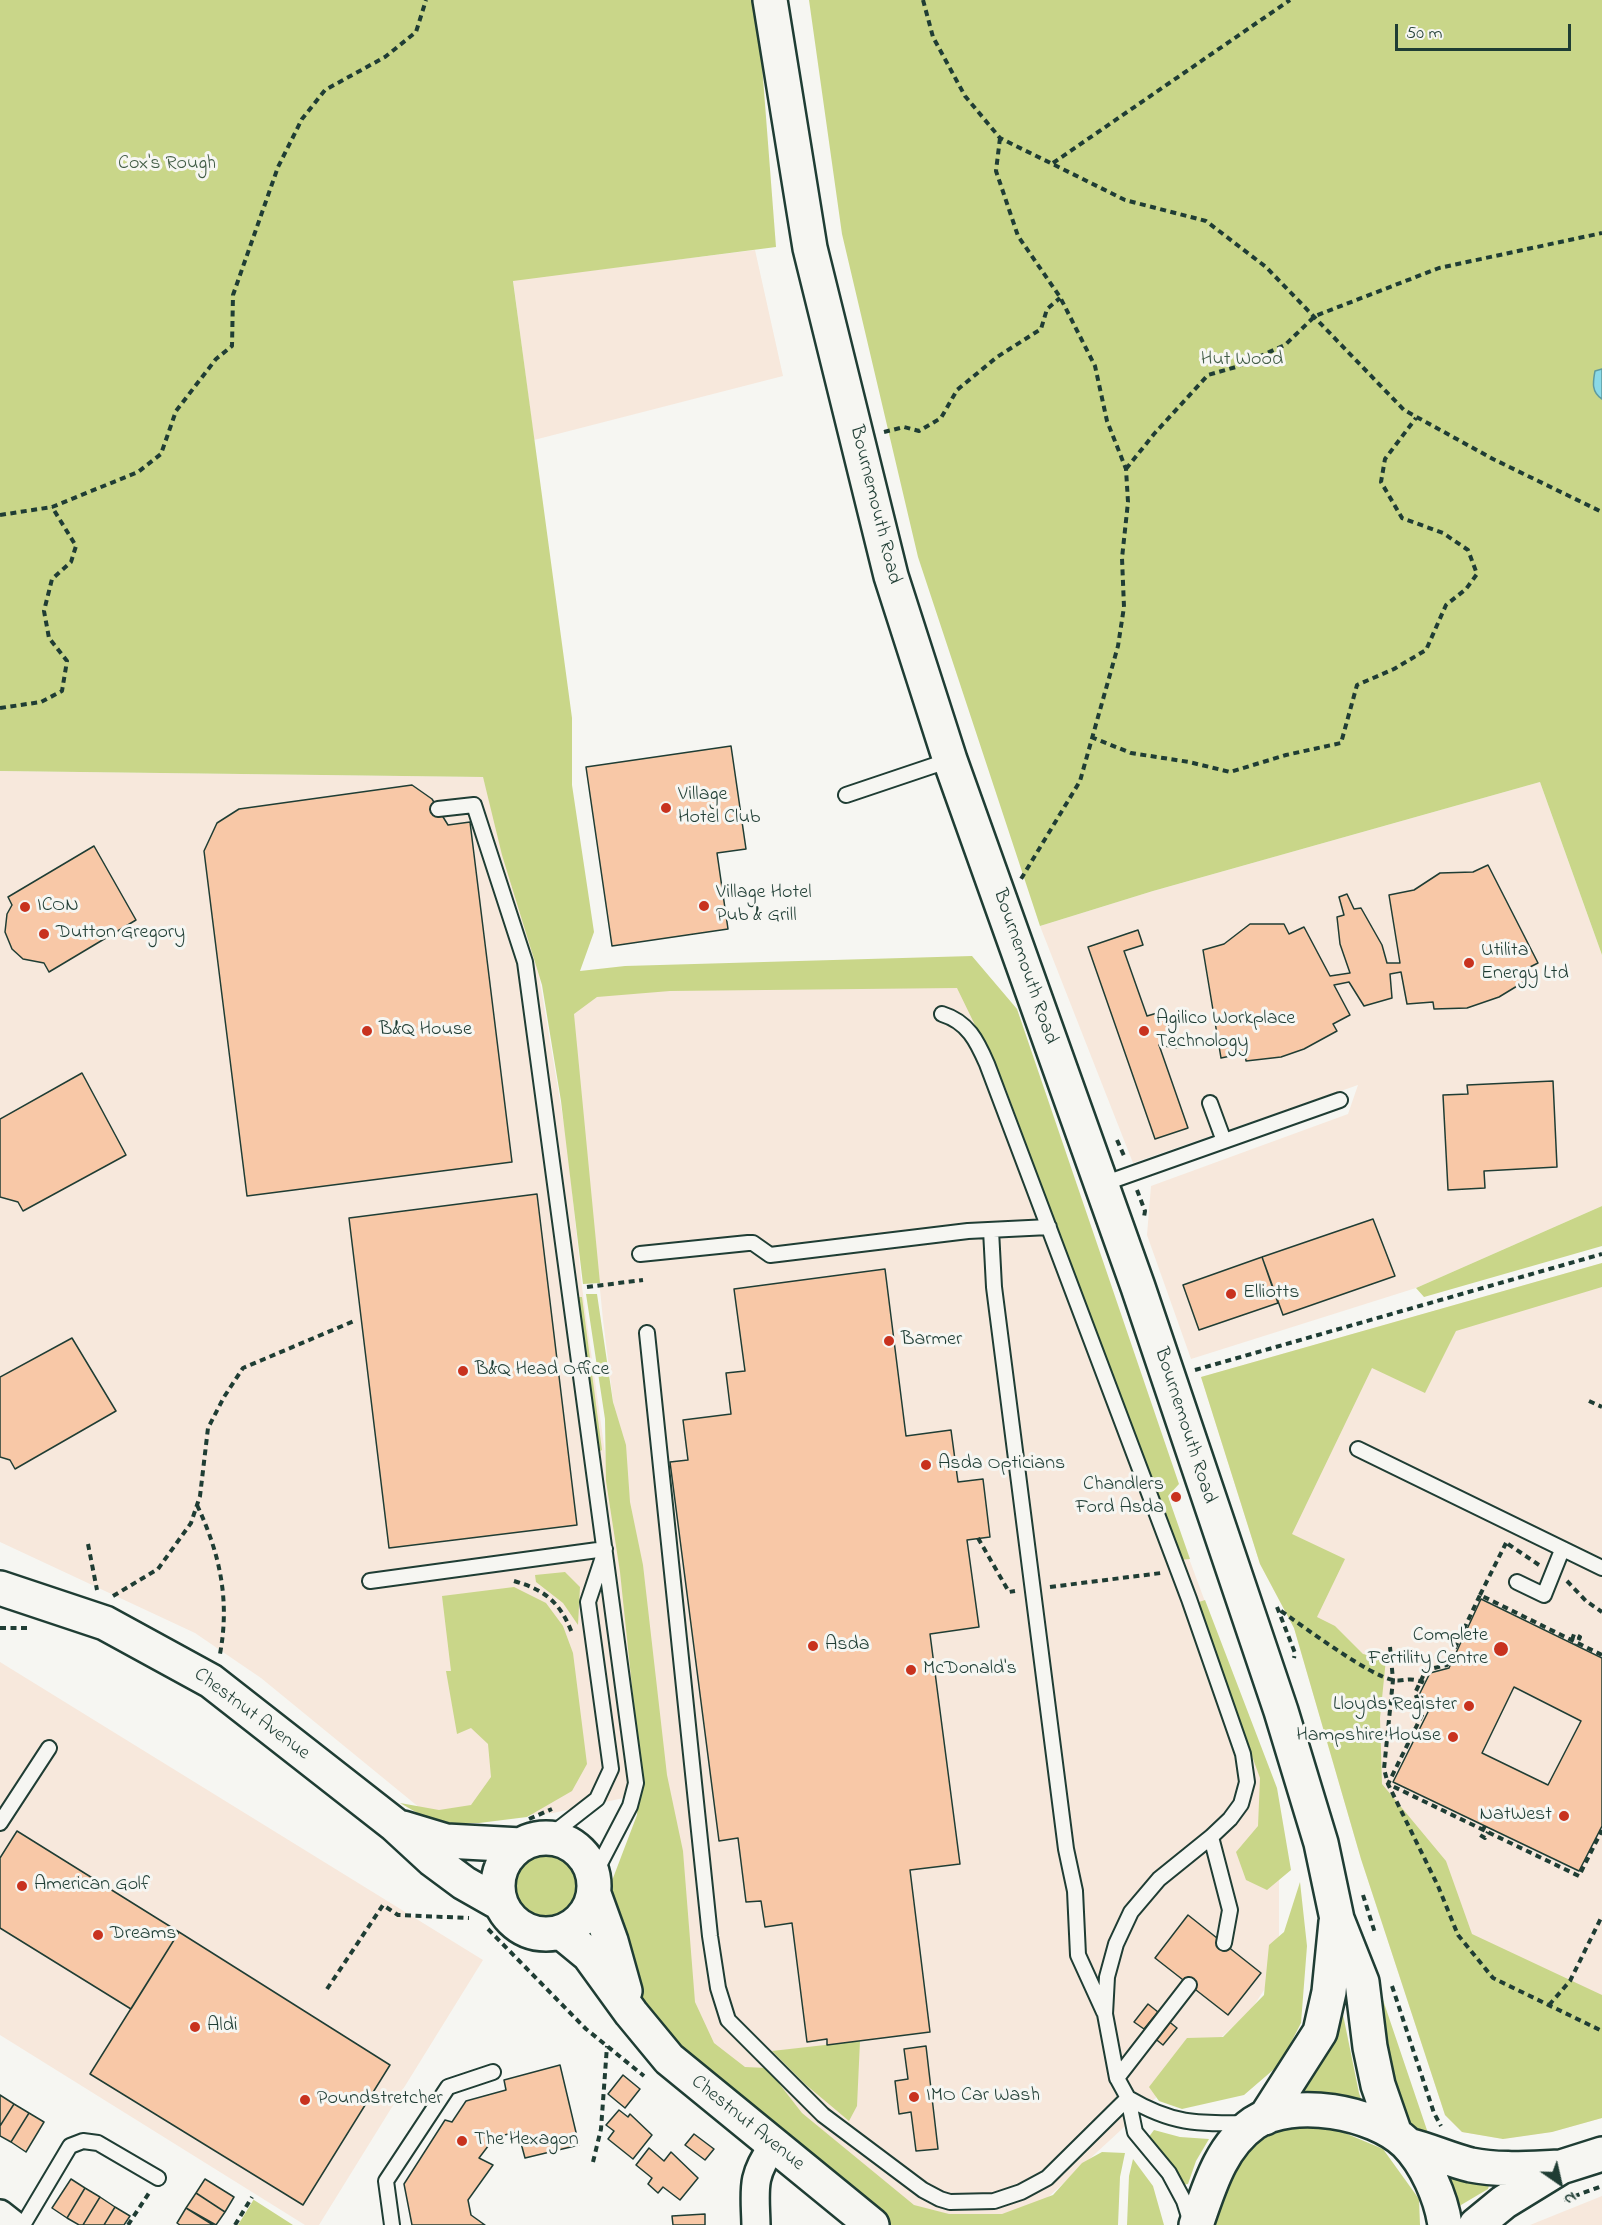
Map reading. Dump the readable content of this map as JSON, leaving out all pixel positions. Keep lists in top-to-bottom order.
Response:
{
  "streets": {
    "street": ["Bournemouth Road", "Chestnut Avenue"]
  },
  "parks": ["Cox's Rough", "Hut Wood"],
  "places": [
    "Village Hotel Club",
    "Village Hotel Pub & Grill",
    "ICON",
    "Dutton Gregory",
    "Utilita Energy Ltd",
    "B&Q House",
    "Agilico Workplace Technology",
    "Elliotts",
    "Barmer",
    "B&Q Head Office",
    "Asda Opticians",
    "Chandlers Ford Asda",
    "Asda",
    "Complete Fertility Centre",
    "McDonald's",
    "Lloyds Register",
    "Hampshire House",
    "NatWest",
    "American Golf",
    "Dreams",
    "Aldi",
    "IMO Car Wash",
    "Poundstretcher",
    "The Hexagon"
  ],
  "scale_bar": "50 m",
  "north": "bottom right"
}
